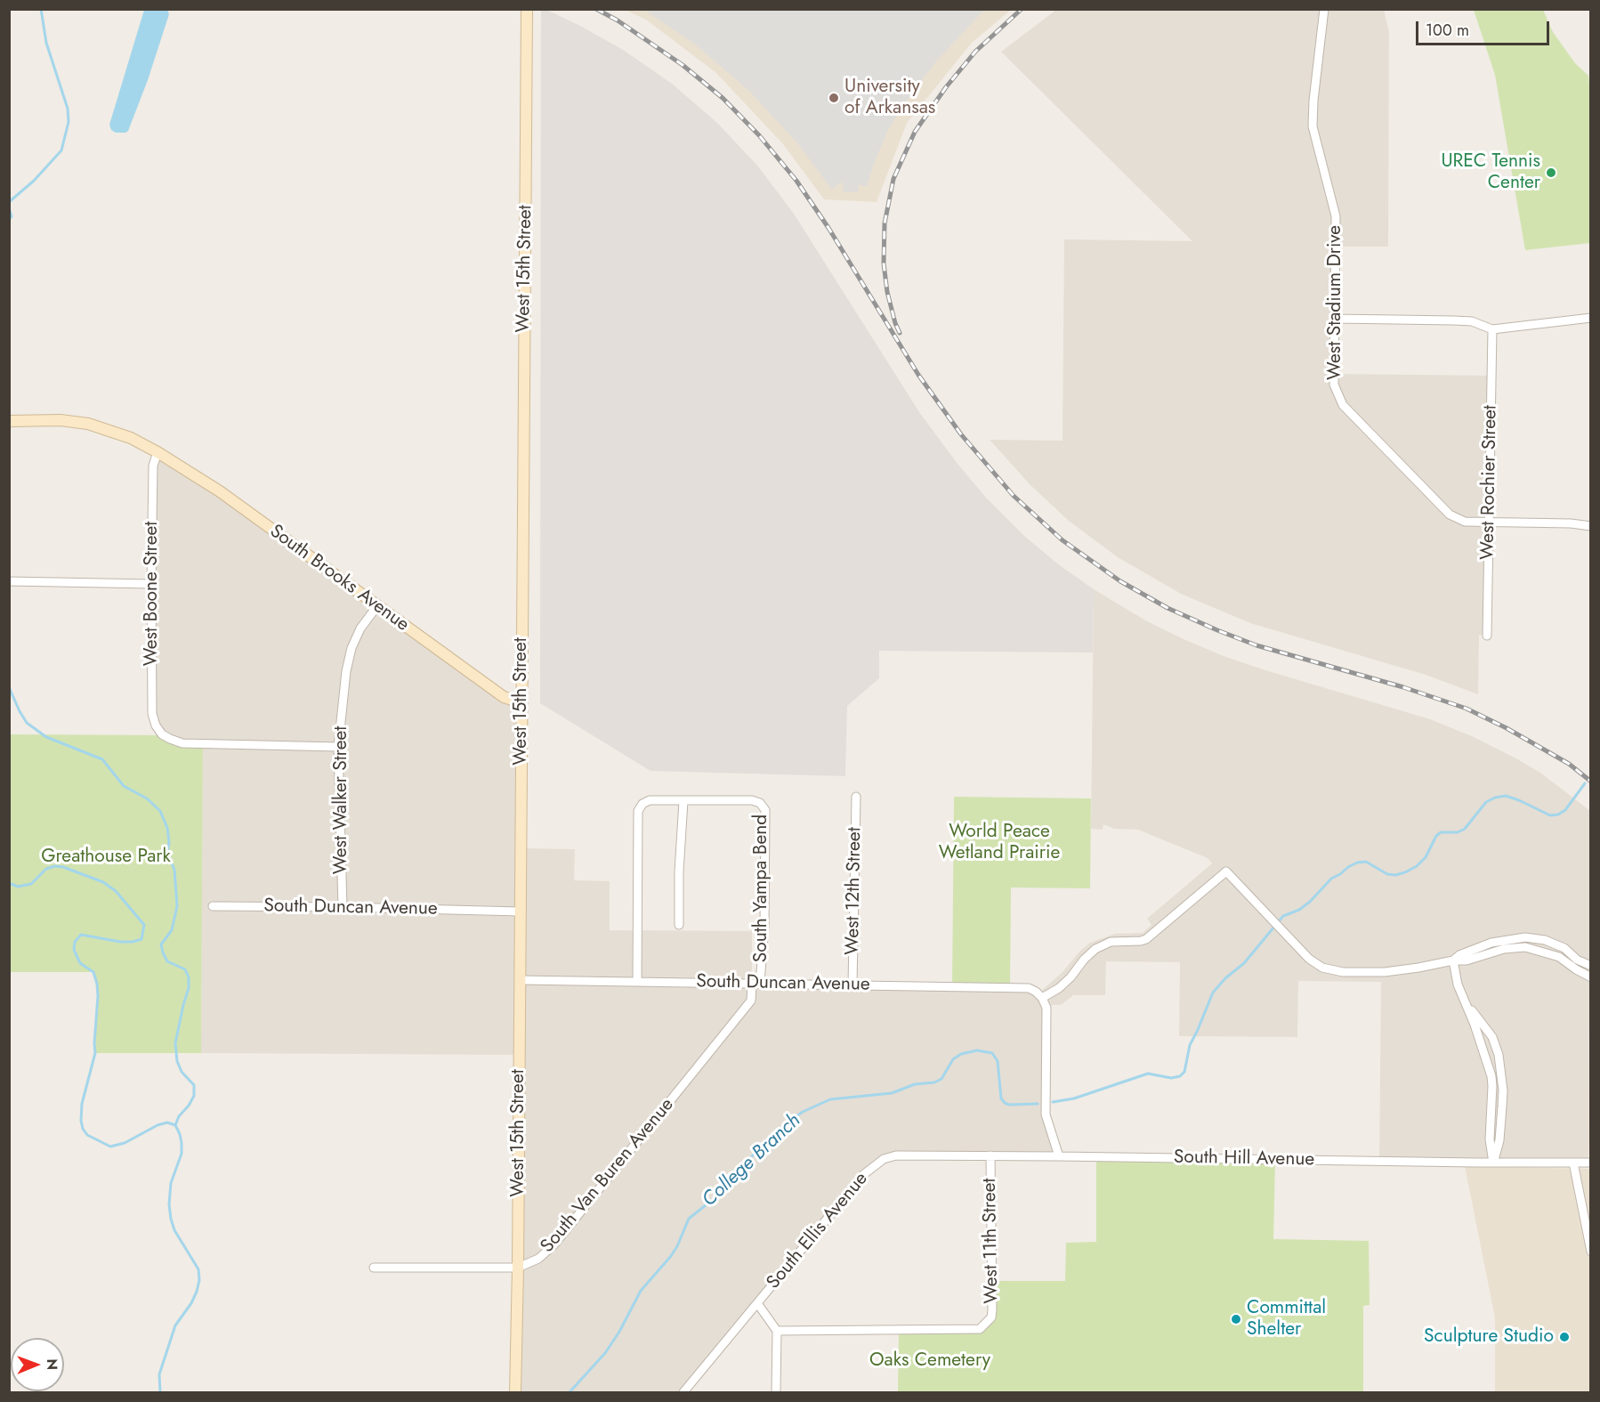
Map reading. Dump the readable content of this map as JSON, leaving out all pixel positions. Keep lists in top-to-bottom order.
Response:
{
  "streets": {
    "main road": ["West 15th Street", "South Brooks Avenue"],
    "street": [
      "West Stadium Drive",
      "West Rochier Street",
      "West Boone Street",
      "West Walker Street",
      "South Yampa Bend",
      "West 12th Street",
      "South Duncan Avenue",
      "South Hill Avenue",
      "South Van Buren Avenue",
      "South Ellis Avenue",
      "West 11th Street"
    ]
  },
  "crossings": [
    ["West 15th Street", "South Brooks Avenue"],
    ["West 15th Street", "South Duncan Avenue"],
    ["West 15th Street", "South Van Buren Avenue"],
    ["West Stadium Drive", "West Rochier Street"],
    ["South Brooks Avenue", "West Boone Street"],
    ["South Brooks Avenue", "West Walker Street"],
    ["West Boone Street", "West Walker Street"],
    ["West Walker Street", "South Duncan Avenue"],
    ["South Yampa Bend", "South Duncan Avenue"],
    ["South Yampa Bend", "South Van Buren Avenue"],
    ["West 12th Street", "South Duncan Avenue"],
    ["South Duncan Avenue", "South Van Buren Avenue"],
    ["South Hill Avenue", "South Ellis Avenue"],
    ["South Ellis Avenue", "West 11th Street"]
  ],
  "water": ["College Branch"],
  "parks": ["World Peace Wetland Prairie", "Greathouse Park", "Oaks Cemetery"],
  "places": [
    "University of Arkansas",
    "UREC Tennis Center",
    "Committal Shelter",
    "Sculpture Studio"
  ],
  "scale_bar": "100 m",
  "north": "right"
}
